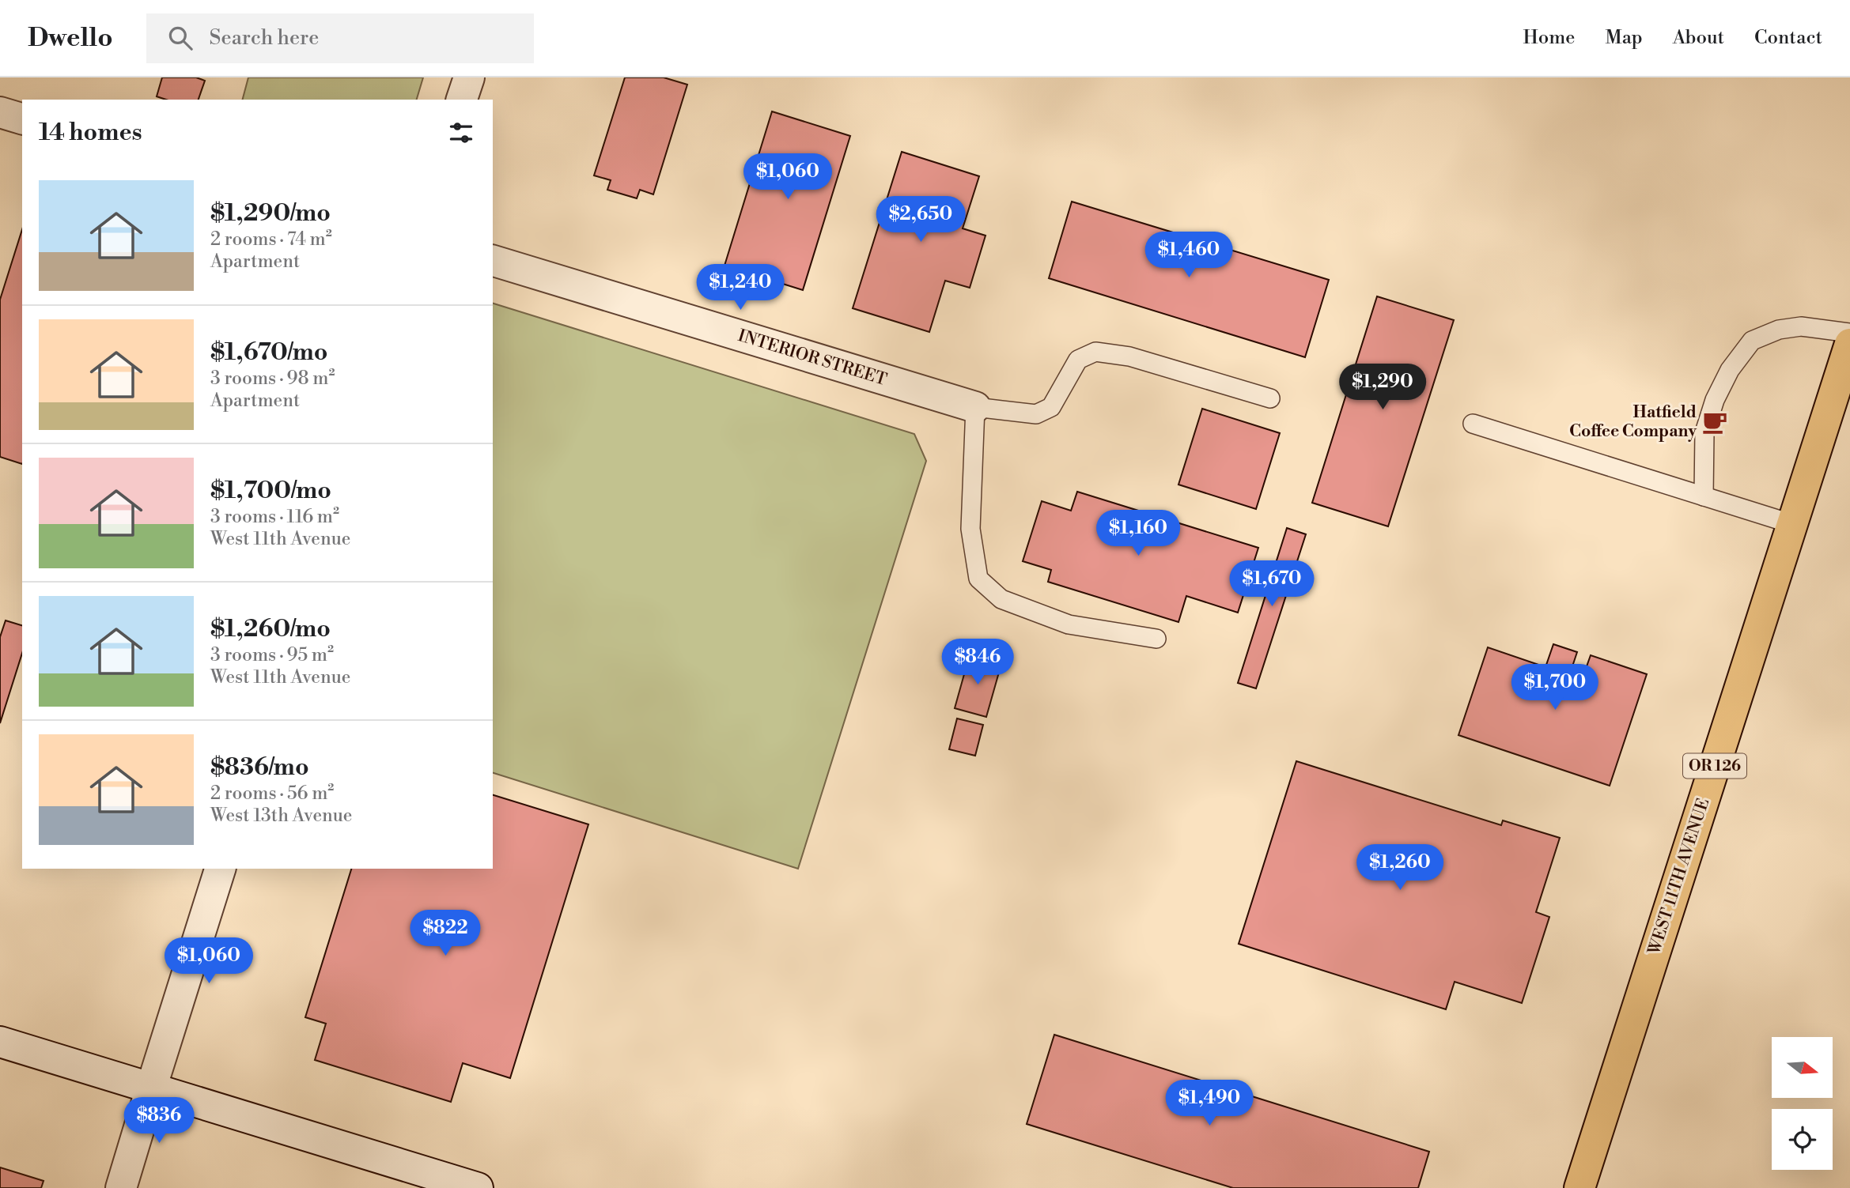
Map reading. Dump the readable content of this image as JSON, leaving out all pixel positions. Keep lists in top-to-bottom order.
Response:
{
  "streets": {
    "main road": ["OR 126", "WEST 11TH AVENUE"],
    "street": ["INTERIOR STREET"]
  },
  "places": {
    "cafe": ["Hatfield Coffee Company"]
  },
  "north": "right",
  "page": {
    "header": "Dwello",
    "search": "Search here",
    "nav": [
      "Home",
      "Map",
      "About",
      "Contact"
    ],
    "heading": "14 homes",
    "price": [
      "$1,060",
      "$2,650",
      "$1,460",
      "$1,240",
      "$1,290",
      "$1,160",
      "$1,670",
      "$846",
      "$1,700",
      "$1,260",
      "$822",
      "$1,060",
      "$1,490",
      "$836"
    ],
    "list": [
      {
        "name": "$1,290/mo",
        "note": "2 rooms · 74 m² · Apartment"
      },
      {
        "name": "$1,670/mo",
        "note": "3 rooms · 98 m² · Apartment"
      },
      {
        "name": "$1,700/mo",
        "note": "3 rooms · 116 m² · West 11th Avenue"
      },
      {
        "name": "$1,260/mo",
        "note": "3 rooms · 95 m² · West 11th Avenue"
      },
      {
        "name": "$836/mo",
        "note": "2 rooms · 56 m² · West 13th Avenue"
      }
    ]
  }
}
